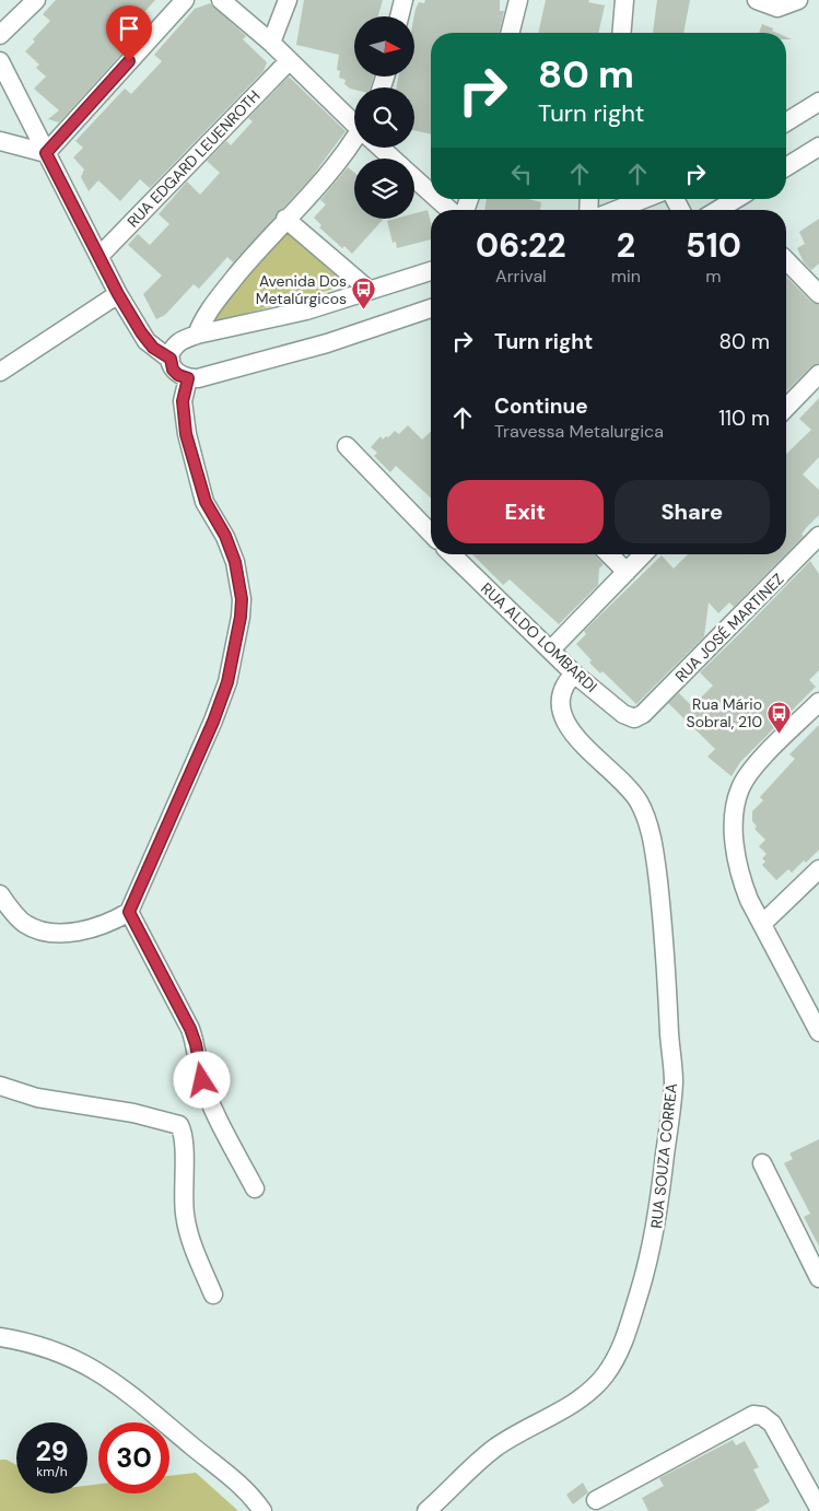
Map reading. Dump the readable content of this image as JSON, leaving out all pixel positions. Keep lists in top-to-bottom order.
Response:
{
  "streets": {
    "street": [
      "RUA EDGARD LEUENROTH",
      "RUA JOSÉ MARTINEZ",
      "RUA ALDO LOMBARDI",
      "RUA SOUZA CORREA"
    ]
  },
  "crossings": [
    ["RUA JOSÉ MARTINEZ", "RUA ALDO LOMBARDI"],
    ["RUA ALDO LOMBARDI", "RUA SOUZA CORREA"]
  ],
  "places": {
    "bus stop": ["Avenida Dos Metalúrgicos", "Rua Mário Sobral, 210"]
  },
  "north": "right",
  "page": {
    "turn": ["80 m", "Turn right"],
    "eta": [
      "06:22",
      "Arrival",
      "2",
      "min",
      "510",
      "m"
    ],
    "list": [
      {
        "name": "Turn right",
        "value": "80 m"
      },
      {
        "name": "Continue",
        "note": "Travessa Metalurgica",
        "value": "110 m"
      }
    ],
    "buttons": ["Exit", "Share"],
    "speed": "29 km/h",
    "limit": "30"
  }
}
